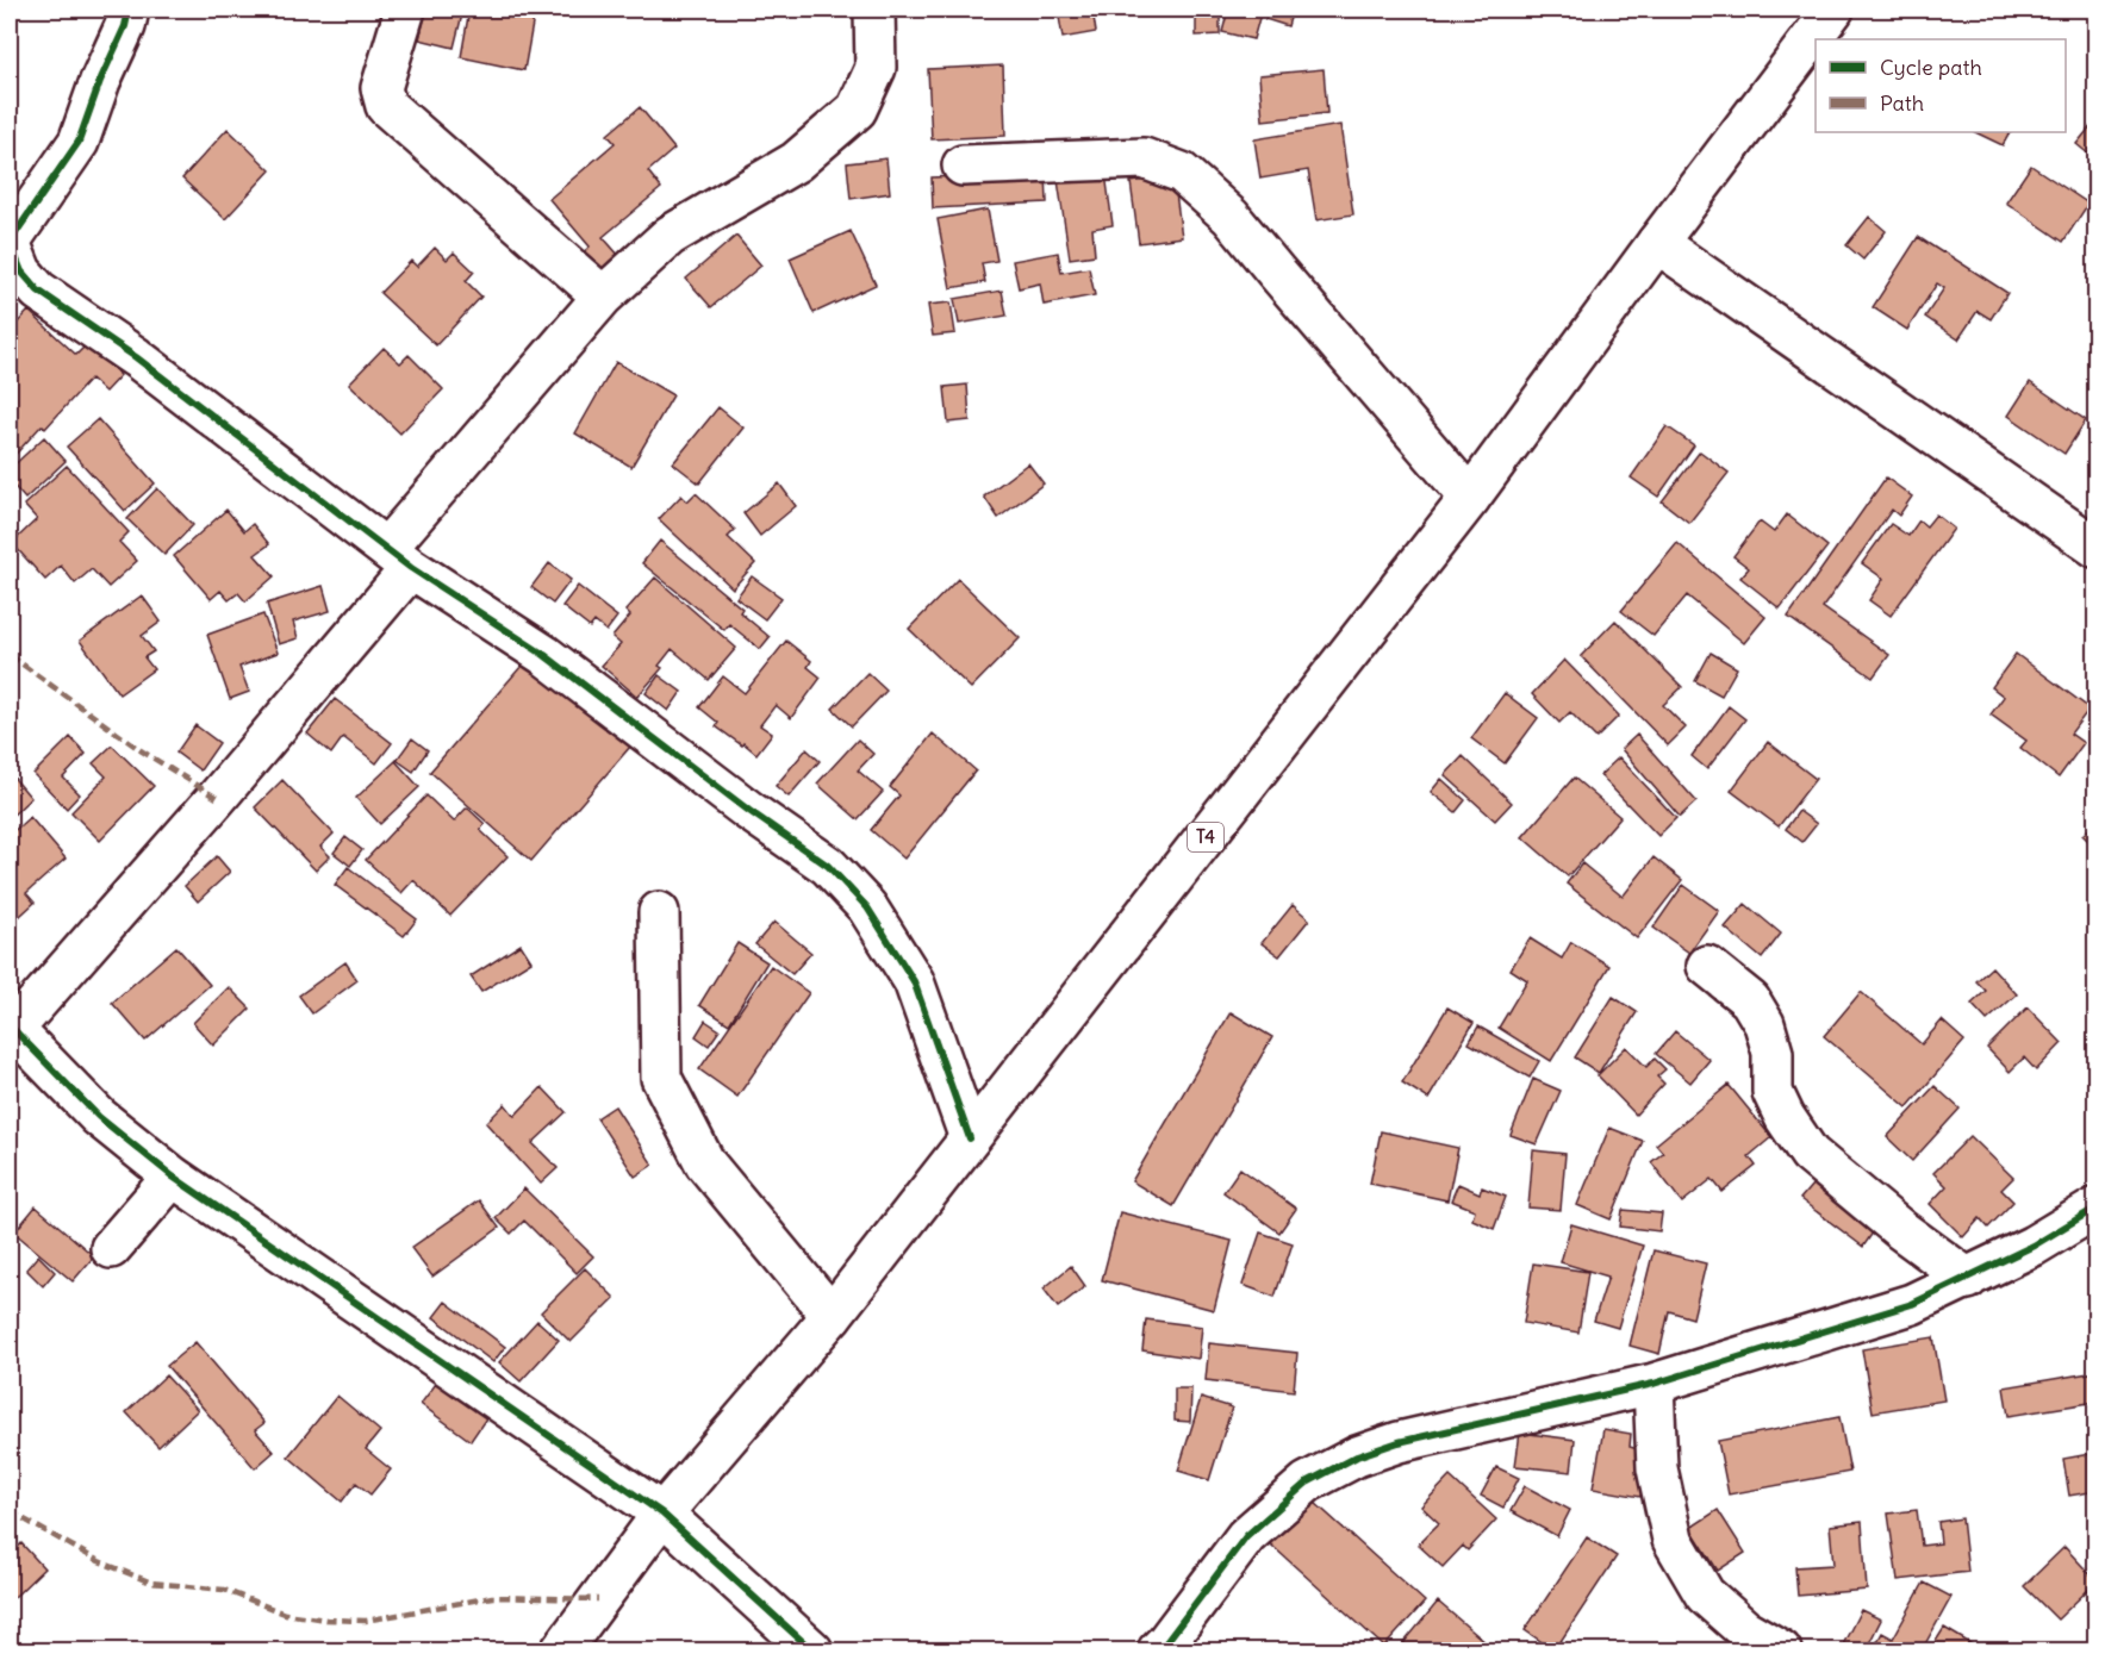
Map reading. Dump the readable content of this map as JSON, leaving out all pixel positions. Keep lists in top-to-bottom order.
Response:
{
  "streets": {
    "main road": ["T4"]
  },
  "legend": ["Cycle path", "Path"]
}
